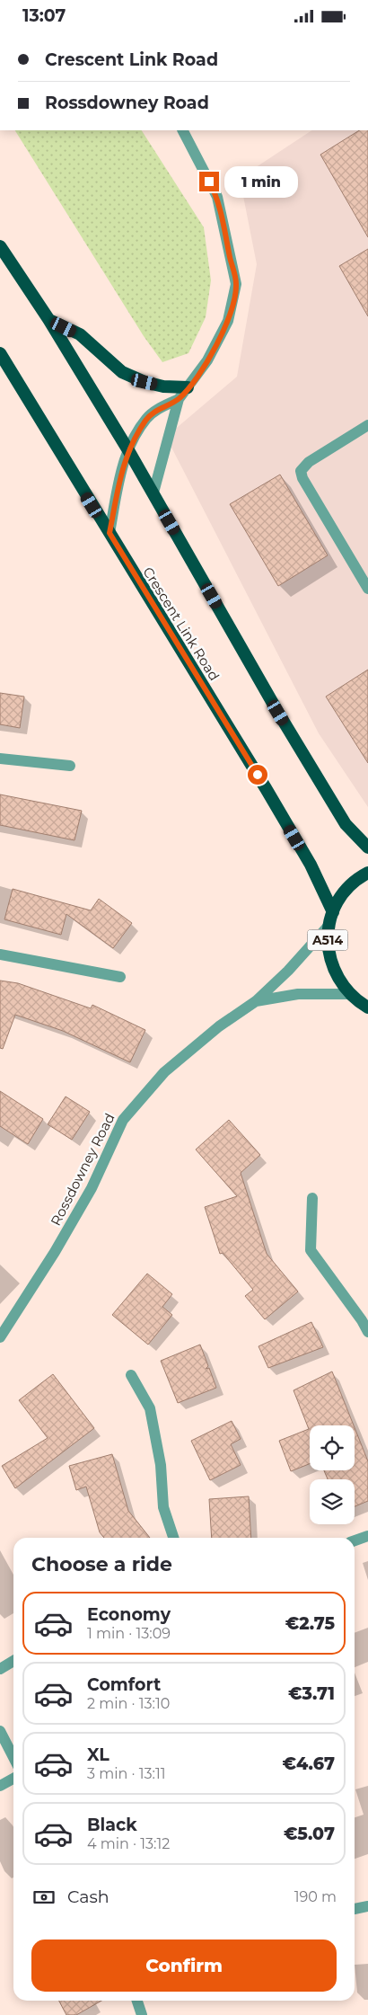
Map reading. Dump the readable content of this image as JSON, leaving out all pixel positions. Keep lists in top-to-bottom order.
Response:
{
  "streets": {
    "highway": ["Crescent Link Road", "A514"],
    "street": ["Rossdowney Road"]
  },
  "crossings": [
    ["Crescent Link Road", "A514"],
    ["A514", "Rossdowney Road"]
  ],
  "page": {
    "status": "13:07",
    "banner": ["Crescent Link Road", "Rossdowney Road"],
    "bubble": "1 min",
    "heading": "Choose a ride",
    "list": [
      {
        "name": "Economy",
        "note": "1 min · 13:09",
        "value": "€2.75"
      },
      {
        "name": "Comfort",
        "note": "2 min · 13:10",
        "value": "€3.71"
      },
      {
        "name": "XL",
        "note": "3 min · 13:11",
        "value": "€4.67"
      },
      {
        "name": "Black",
        "note": "4 min · 13:12",
        "value": "€5.07"
      }
    ],
    "pay": ["Cash", "190 m"],
    "buttons": "Confirm"
  }
}
